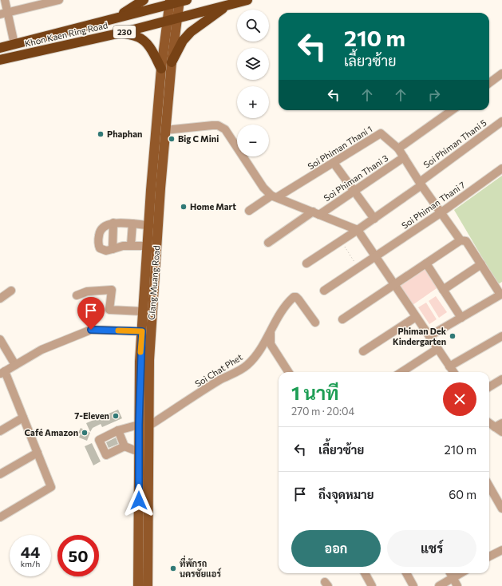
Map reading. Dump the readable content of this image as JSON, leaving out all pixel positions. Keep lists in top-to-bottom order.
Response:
{
  "streets": {
    "highway": ["230", "Khon Kaen Ring Road"],
    "main road": ["Glang Muang Road"],
    "street": [
      "Soi Phiman Thani 5",
      "Soi Phiman Thani 1",
      "Soi Phiman Thani 3",
      "Soi Phiman Thani 7",
      "Soi Chat Phet"
    ]
  },
  "crossings": [
    ["Khon Kaen Ring Road", "Glang Muang Road"],
    ["Glang Muang Road", "Soi Chat Phet"]
  ],
  "places": [
    "Phaphan",
    "Big C Mini",
    "Home Mart",
    "Phiman Dek Kindergarten",
    "7-Eleven",
    "Café Amazon",
    "ที่พักรถ นครชัยแอร์"
  ],
  "page": {
    "map_buttons": ["+", "−"],
    "turn": ["210 m", "เลี้ยวซ้าย"],
    "heading": ["1 นาที", "270 m · 20:04"],
    "list": [
      {
        "name": "เลี้ยวซ้าย",
        "value": "210 m"
      },
      {
        "name": "ถึงจุดหมาย",
        "value": "60 m"
      }
    ],
    "buttons": ["ออก", "แชร์"],
    "speed": "44 km/h",
    "limit": "50"
  }
}
